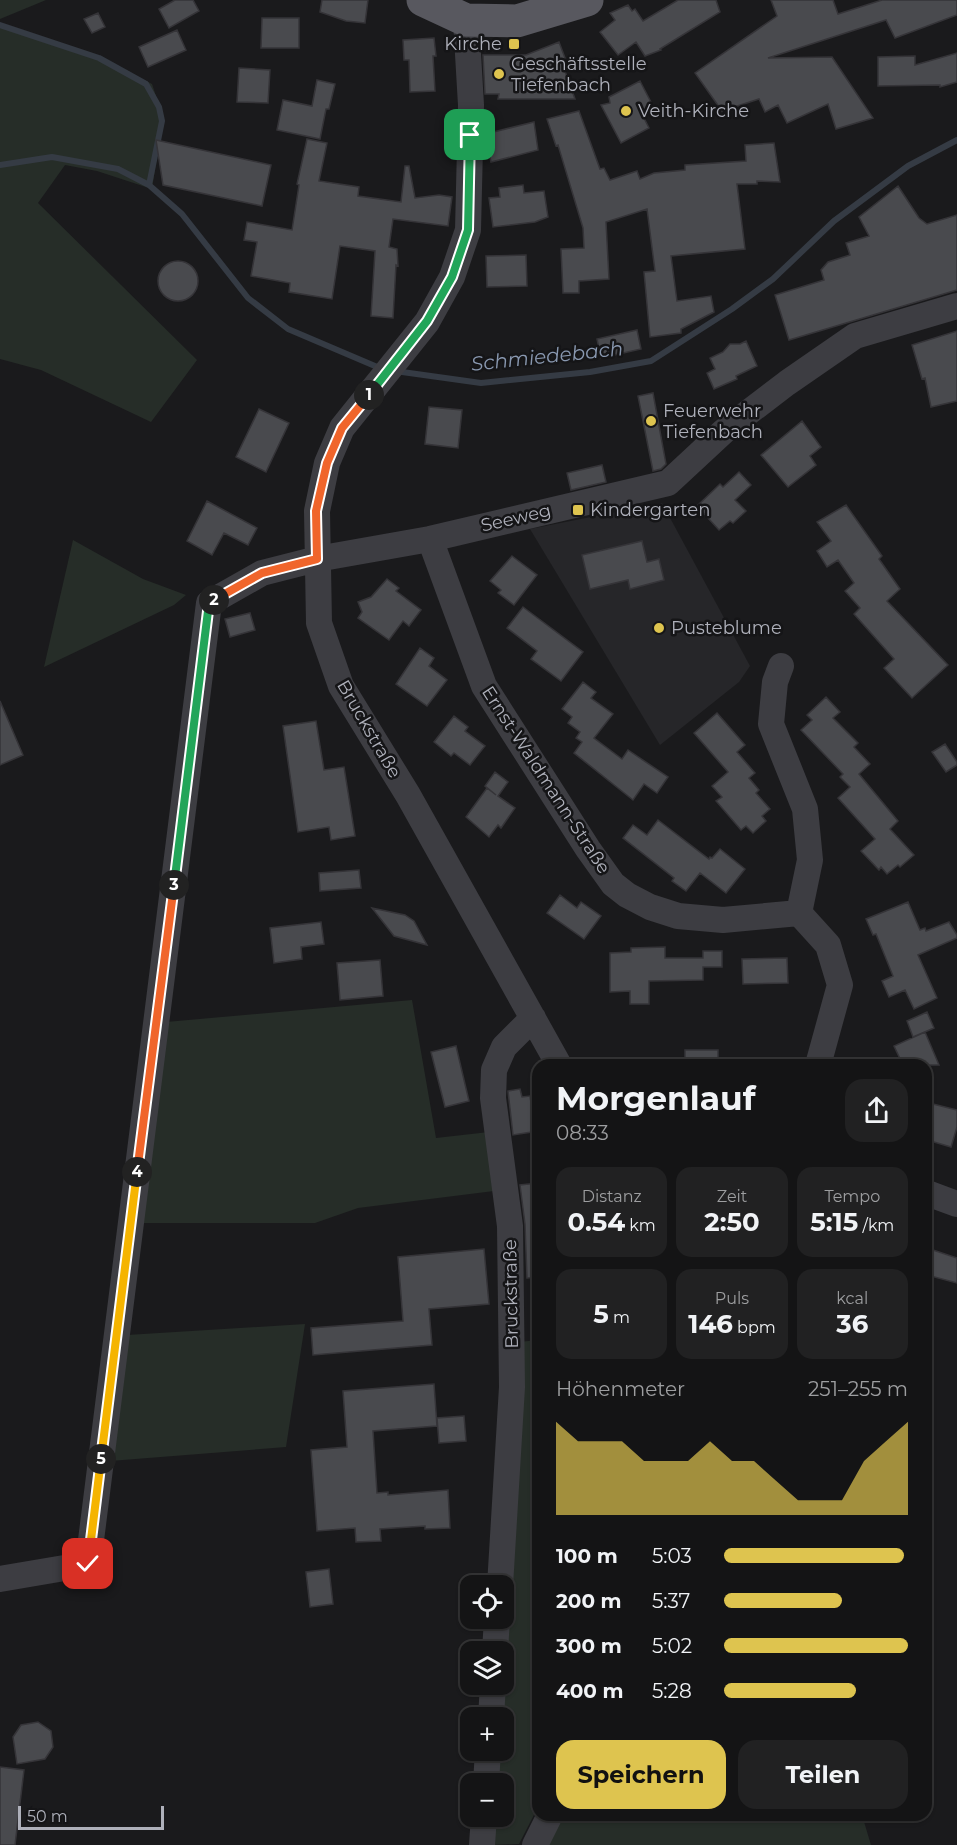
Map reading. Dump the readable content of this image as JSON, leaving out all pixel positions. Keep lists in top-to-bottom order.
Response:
{
  "streets": {
    "street": ["Seeweg", "Bruckstraße", "Ernst-Waldmann-Straße"]
  },
  "crossings": [
    ["Seeweg", "Bruckstraße"],
    ["Seeweg", "Ernst-Waldmann-Straße"]
  ],
  "water": ["Schmiedebach"],
  "places": {
    "transit": ["Kirche", "Kindergarten"],
    "other": [
      "Geschäftsstelle Tiefenbach",
      "Veith-Kirche",
      "Feuerwehr Tiefenbach",
      "Pusteblume"
    ]
  },
  "scale_bar": "50 m",
  "page": {
    "pins": [
      "1",
      "2",
      "3",
      "4",
      "5"
    ],
    "heading": ["Morgenlauf", "08:33"],
    "stats": [
      ["Distanz", "0.54 km"],
      ["Zeit", "2:50"],
      ["Tempo", "5:15 /km"],
      ["5 m"],
      ["Puls", "146 bpm"],
      ["kcal", "36"]
    ],
    "chart": ["Höhenmeter", "251–255 m"],
    "list": [
      {
        "name": "100 m",
        "note": "5:03"
      },
      {
        "name": "200 m",
        "note": "5:37"
      },
      {
        "name": "300 m",
        "note": "5:02"
      },
      {
        "name": "400 m",
        "note": "5:28"
      }
    ],
    "map_buttons": ["+", "−"],
    "buttons": ["Speichern", "Teilen"],
    "scale": "50 m"
  }
}
